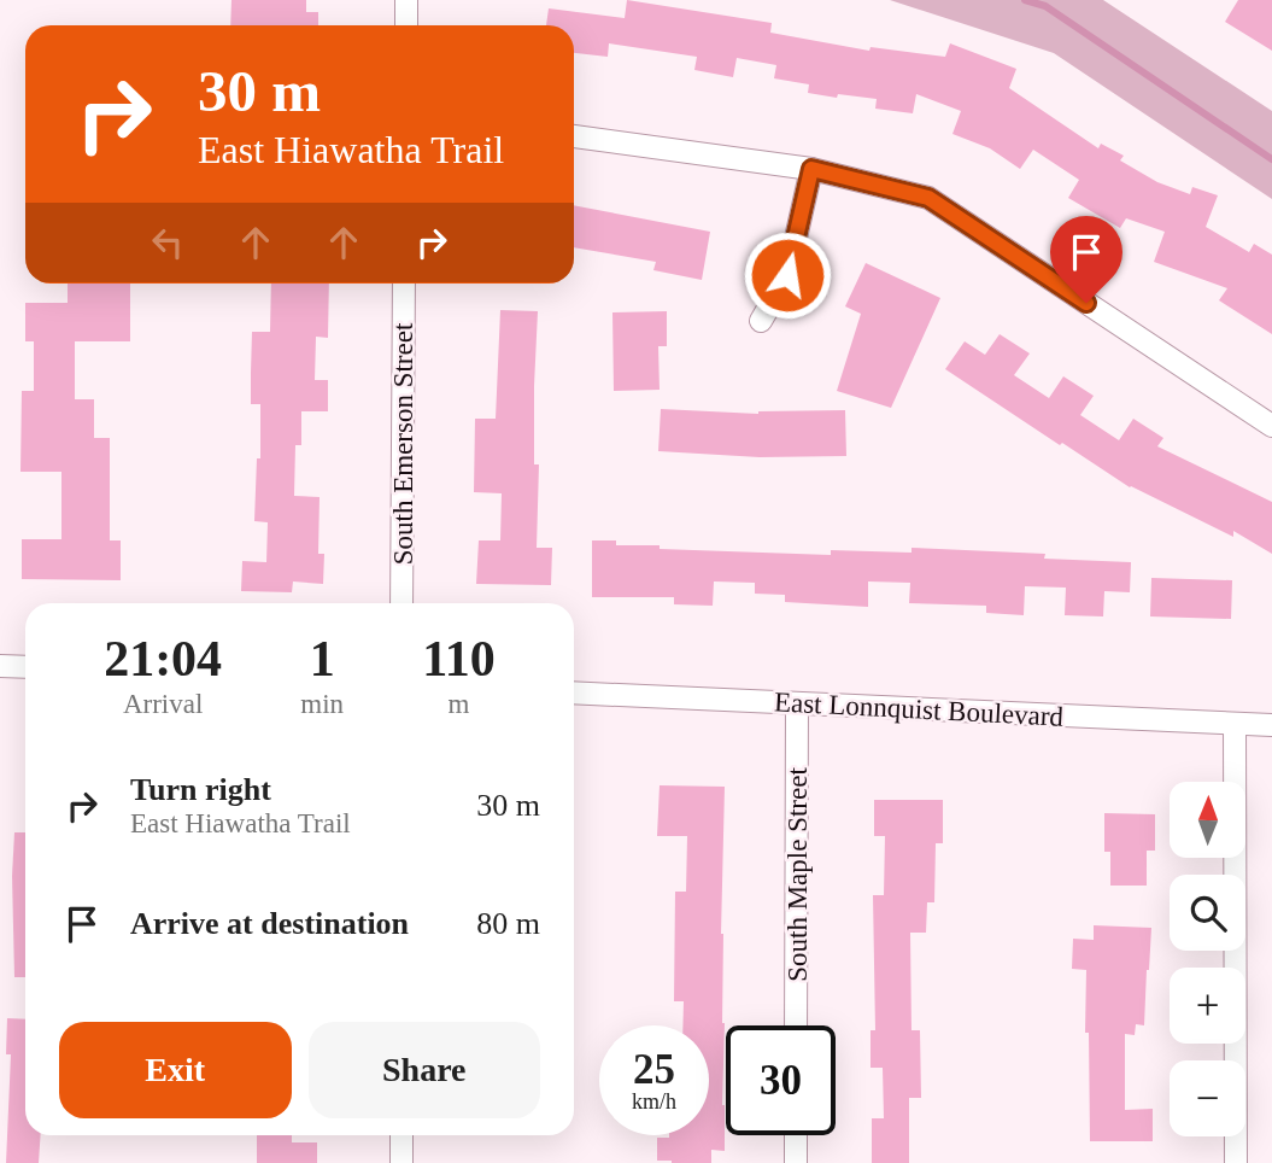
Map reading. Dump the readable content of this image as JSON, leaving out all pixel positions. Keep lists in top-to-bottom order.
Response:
{
  "streets": {
    "street": ["South Emerson Street", "East Lonnquist Boulevard", "South Maple Street"]
  },
  "crossings": [
    ["East Lonnquist Boulevard", "South Maple Street"]
  ],
  "north": "top",
  "page": {
    "turn": ["30 m", "East Hiawatha Trail"],
    "eta": [
      "21:04",
      "Arrival",
      "1",
      "min",
      "110",
      "m"
    ],
    "list": [
      {
        "name": "Turn right",
        "note": "East Hiawatha Trail",
        "value": "30 m"
      },
      {
        "name": "Arrive at destination",
        "value": "80 m"
      }
    ],
    "map_buttons": ["+", "−"],
    "buttons": ["Exit", "Share"],
    "speed": "25 km/h",
    "limit": "30"
  }
}
